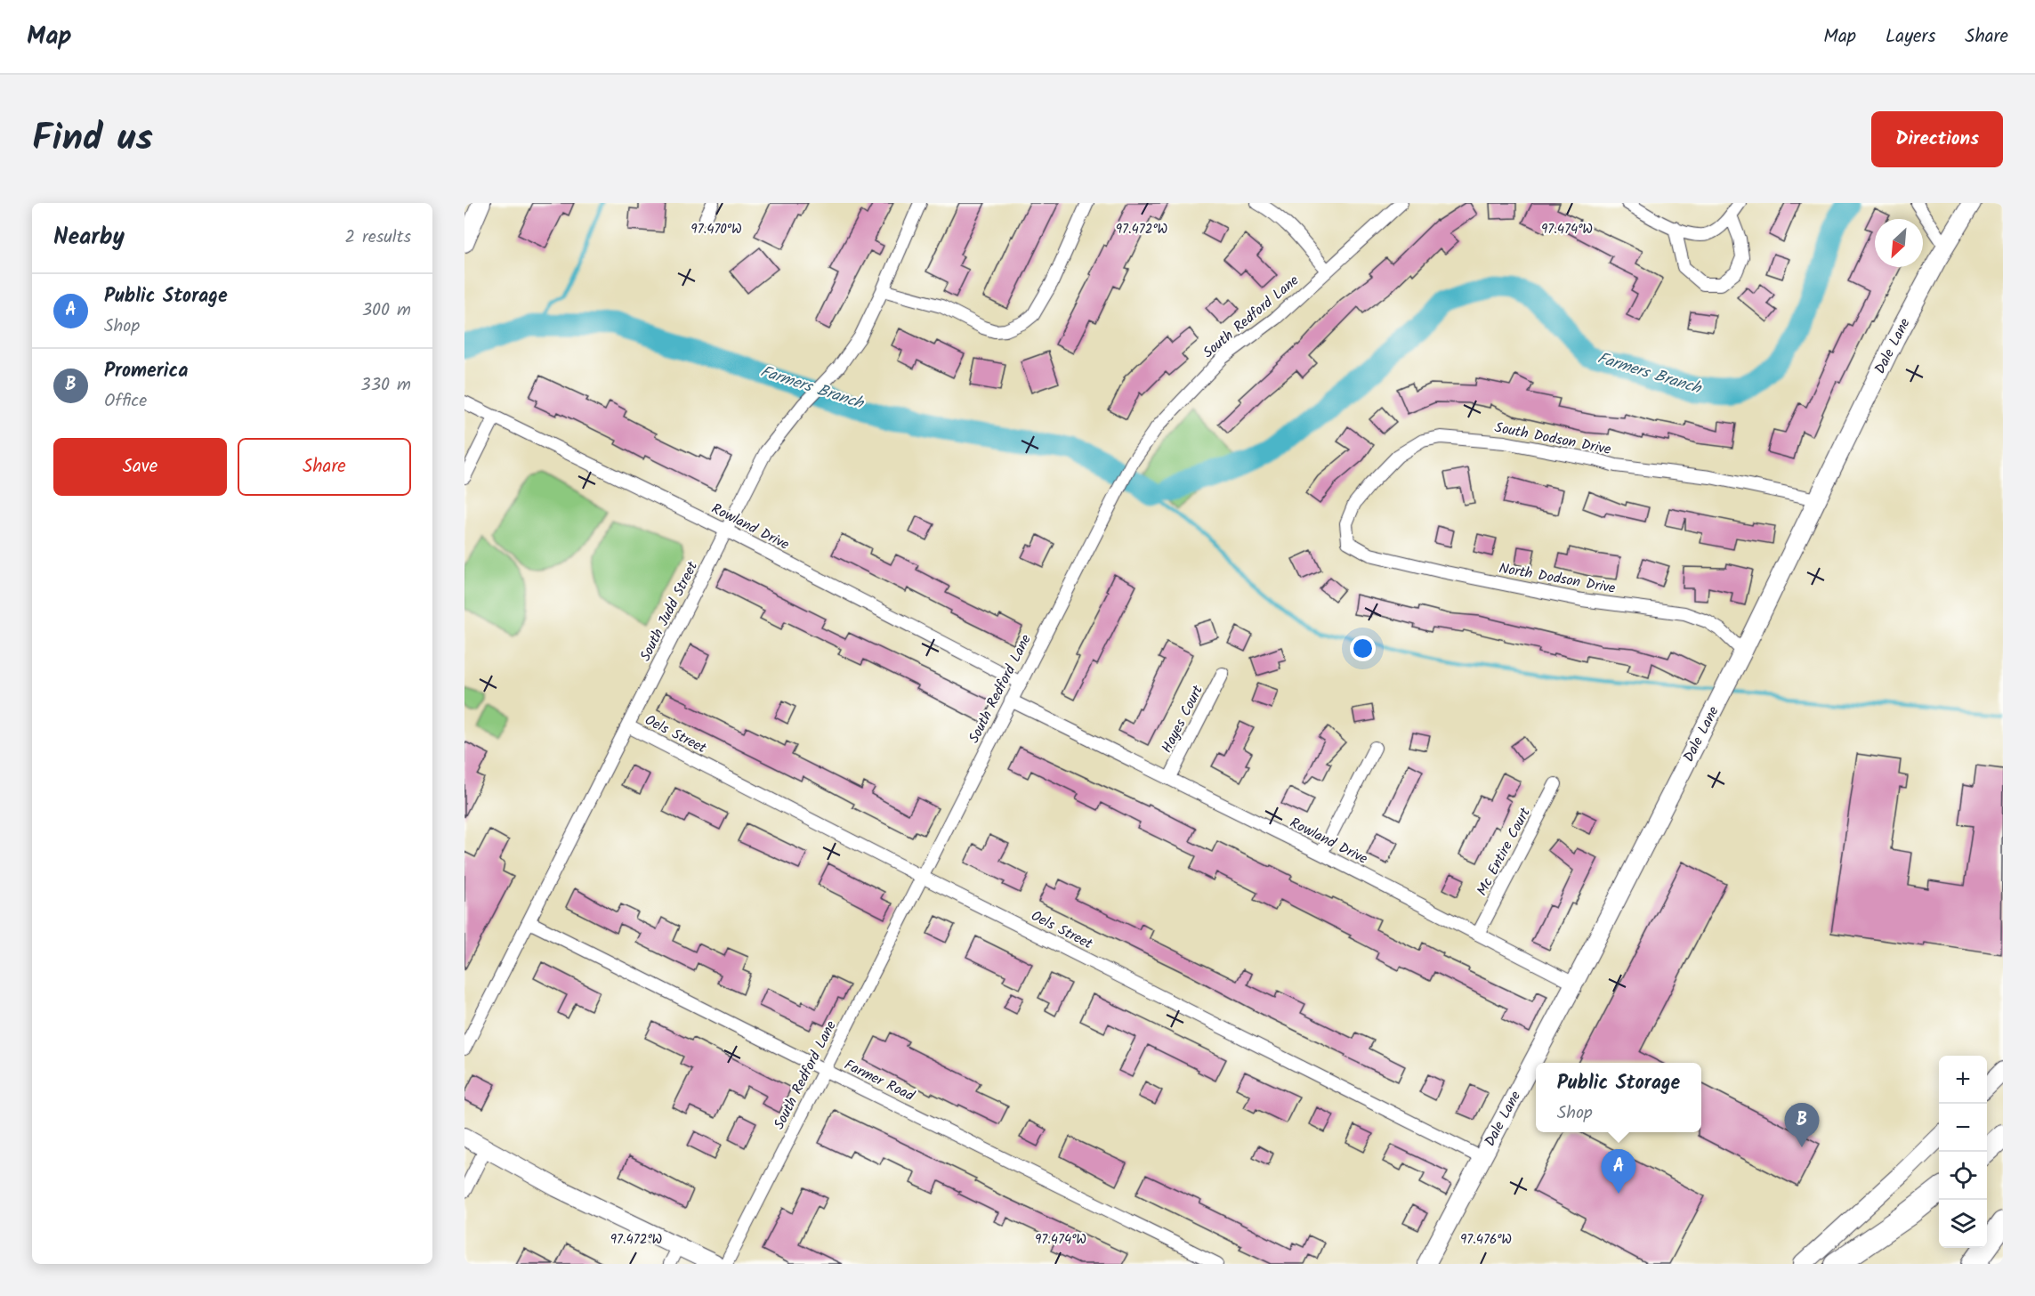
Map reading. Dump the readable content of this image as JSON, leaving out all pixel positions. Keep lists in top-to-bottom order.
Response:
{
  "streets": {
    "street": [
      "South Redford Lane",
      "Dale Lane",
      "South Dodson Drive",
      "Rowland Drive",
      "North Dodson Drive",
      "South Judd Street",
      "Hayes Court",
      "Oels Street",
      "Mc Entire Court",
      "Farmer Road"
    ]
  },
  "crossings": [
    ["South Redford Lane", "Rowland Drive"],
    ["South Redford Lane", "Oels Street"],
    ["South Redford Lane", "Farmer Road"],
    ["Dale Lane", "South Dodson Drive"],
    ["Dale Lane", "Rowland Drive"],
    ["Dale Lane", "North Dodson Drive"],
    ["Dale Lane", "Oels Street"],
    ["South Dodson Drive", "North Dodson Drive"],
    ["Rowland Drive", "South Judd Street"],
    ["Rowland Drive", "Hayes Court"],
    ["Rowland Drive", "Mc Entire Court"],
    ["South Judd Street", "Oels Street"],
    ["South Judd Street", "Farmer Road"]
  ],
  "water": ["Farmers Branch"],
  "north": "bottom left",
  "page": {
    "header": "Map",
    "nav": ["Map", "Layers", "Share"],
    "title": "Find us",
    "buttons": [
      "Directions",
      ["Save", "Share"]
    ],
    "heading": ["Nearby", "2 results"],
    "list": [
      {
        "mark": "A",
        "name": "Public Storage",
        "note": "Shop",
        "value": "300 m"
      },
      {
        "mark": "B",
        "name": "Promerica",
        "note": "Office",
        "value": "330 m"
      }
    ],
    "map_buttons": ["+", "−"],
    "popup": ["Public Storage", "Shop"],
    "pins": ["B", "A"]
  },
  "coordinates": [
    "97.470°W",
    "97.472°W",
    "97.474°W",
    "97.476°W"
  ]
}
